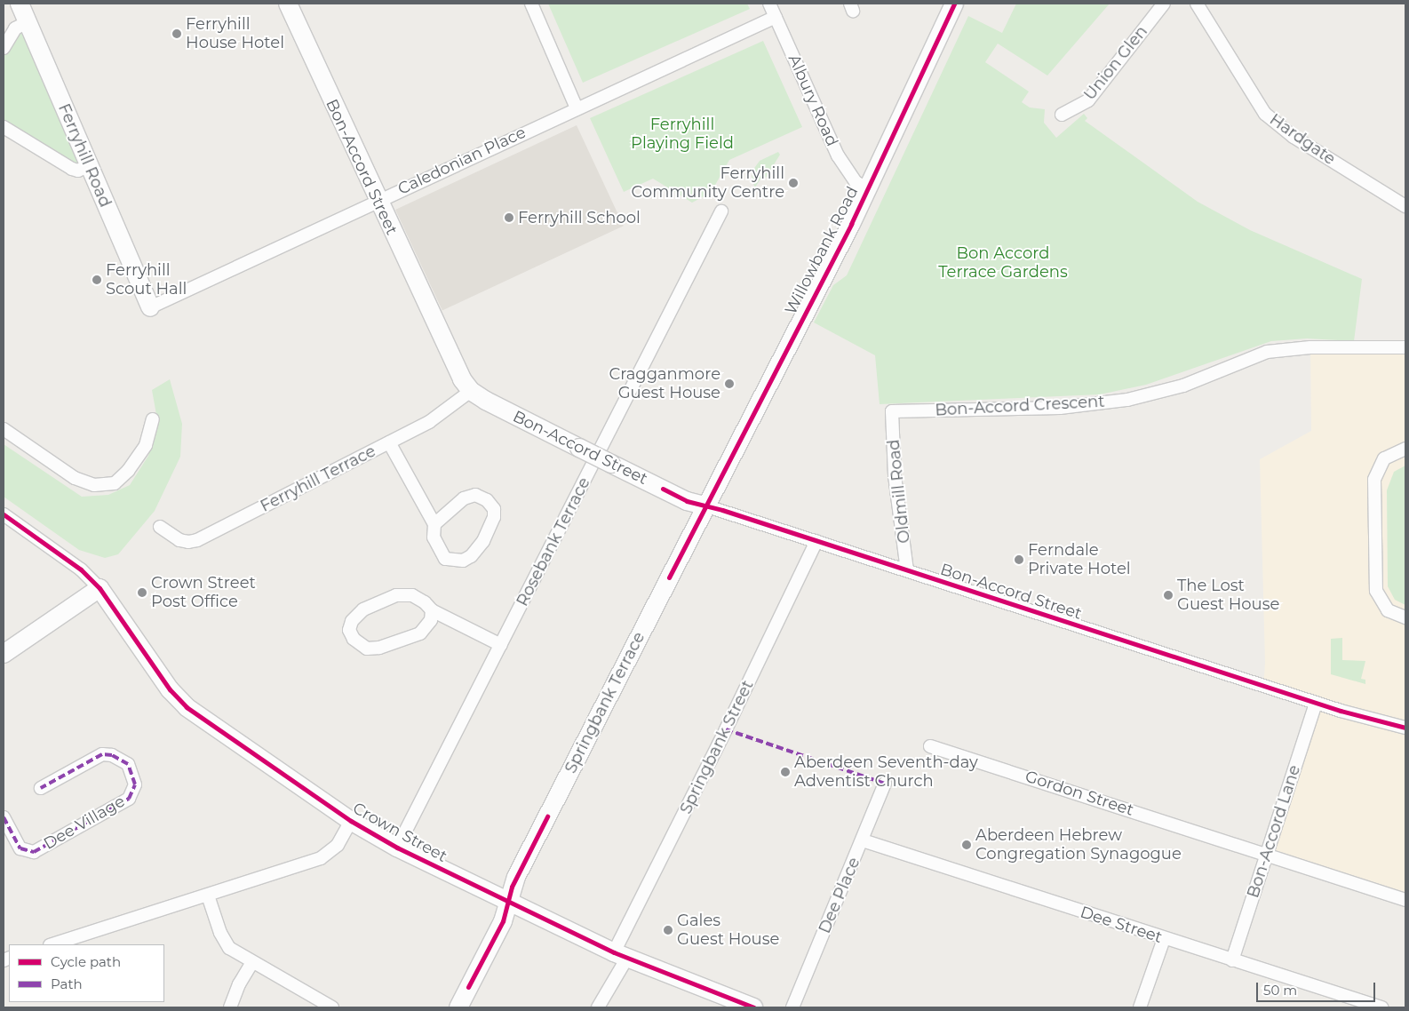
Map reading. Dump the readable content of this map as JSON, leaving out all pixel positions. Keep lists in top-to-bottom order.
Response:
{
  "streets": {
    "street": [
      "Union Glen",
      "Albury Road",
      "Hardgate",
      "Ferryhill Road",
      "Caledonian Place",
      "Bon-Accord Street",
      "Willowbank Road",
      "Bon-Accord Crescent",
      "Ferryhill Terrace",
      "Oldmill Road",
      "Rosebank Terrace",
      "Springbank Terrace",
      "Springbank Street",
      "Gordon Street",
      "Dee Village",
      "Bon-Accord Lane",
      "Crown Street",
      "Dee Place",
      "Dee Street"
    ]
  },
  "crossings": [
    ["Albury Road", "Caledonian Place"],
    ["Albury Road", "Willowbank Road"],
    ["Ferryhill Road", "Caledonian Place"],
    ["Caledonian Place", "Bon-Accord Street"],
    ["Bon-Accord Street", "Willowbank Road"],
    ["Bon-Accord Street", "Ferryhill Terrace"],
    ["Bon-Accord Street", "Oldmill Road"],
    ["Bon-Accord Street", "Springbank Terrace"],
    ["Bon-Accord Street", "Springbank Street"],
    ["Bon-Accord Street", "Bon-Accord Lane"],
    ["Willowbank Road", "Springbank Terrace"],
    ["Bon-Accord Crescent", "Oldmill Road"],
    ["Rosebank Terrace", "Crown Street"],
    ["Springbank Terrace", "Crown Street"],
    ["Springbank Street", "Crown Street"],
    ["Gordon Street", "Bon-Accord Lane"],
    ["Bon-Accord Lane", "Dee Street"],
    ["Dee Place", "Dee Street"]
  ],
  "parks": ["Ferryhill Playing Field", "Bon Accord Terrace Gardens"],
  "places": [
    "Ferryhill House Hotel",
    "Ferryhill Community Centre",
    "Ferryhill School",
    "Ferryhill Scout Hall",
    "Cragganmore Guest House",
    "Ferndale Private Hotel",
    "Crown Street Post Office",
    "The Lost Guest House",
    "Aberdeen Seventh-day Adventist Church",
    "Aberdeen Hebrew Congregation Synagogue",
    "Gales Guest House"
  ],
  "legend": ["Cycle path", "Path"],
  "scale_bar": "50 m"
}
